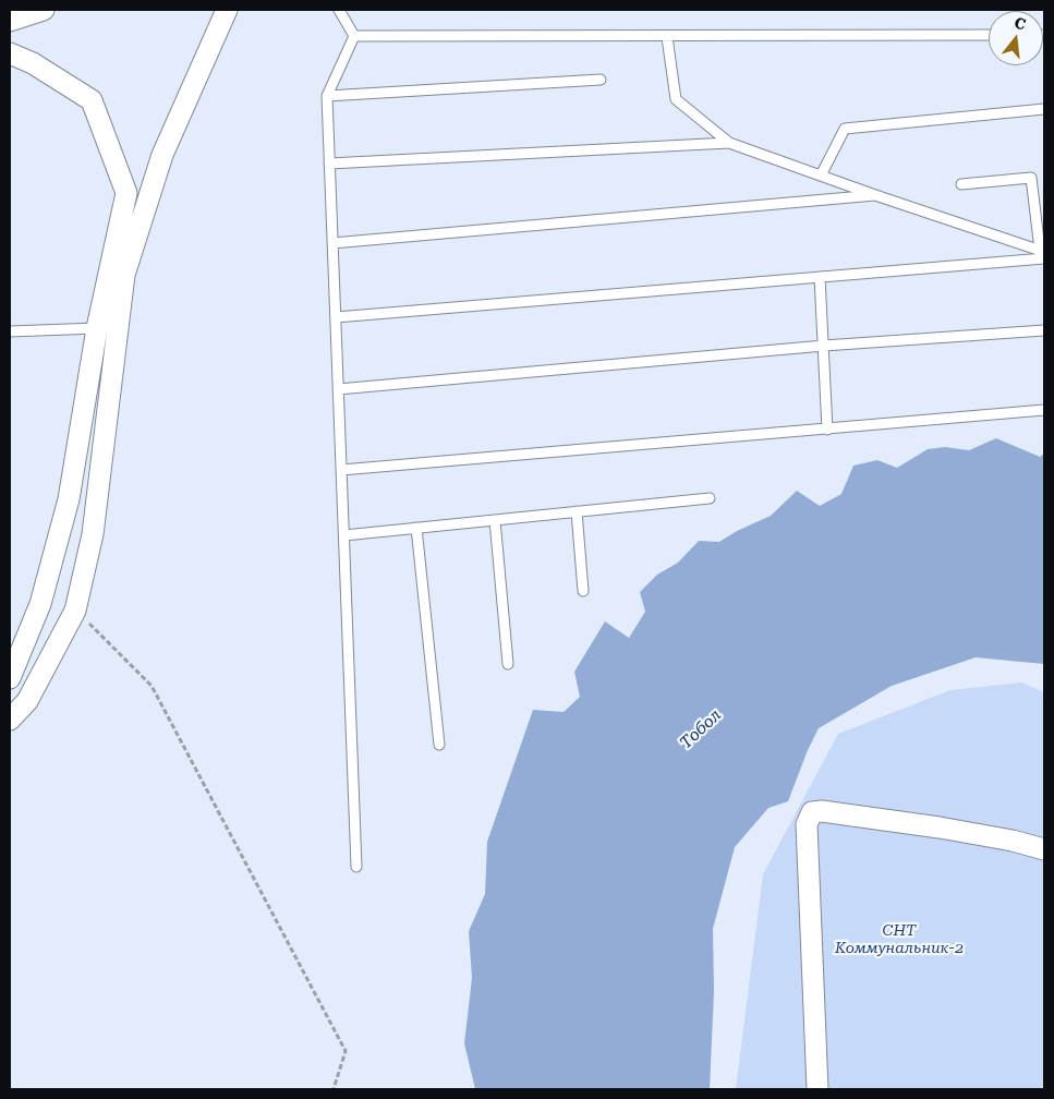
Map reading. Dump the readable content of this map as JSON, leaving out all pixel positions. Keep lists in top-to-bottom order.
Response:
{
  "water": ["Тобол"],
  "parks": ["СНТ Коммунальник-2"],
  "north": "top"
}
